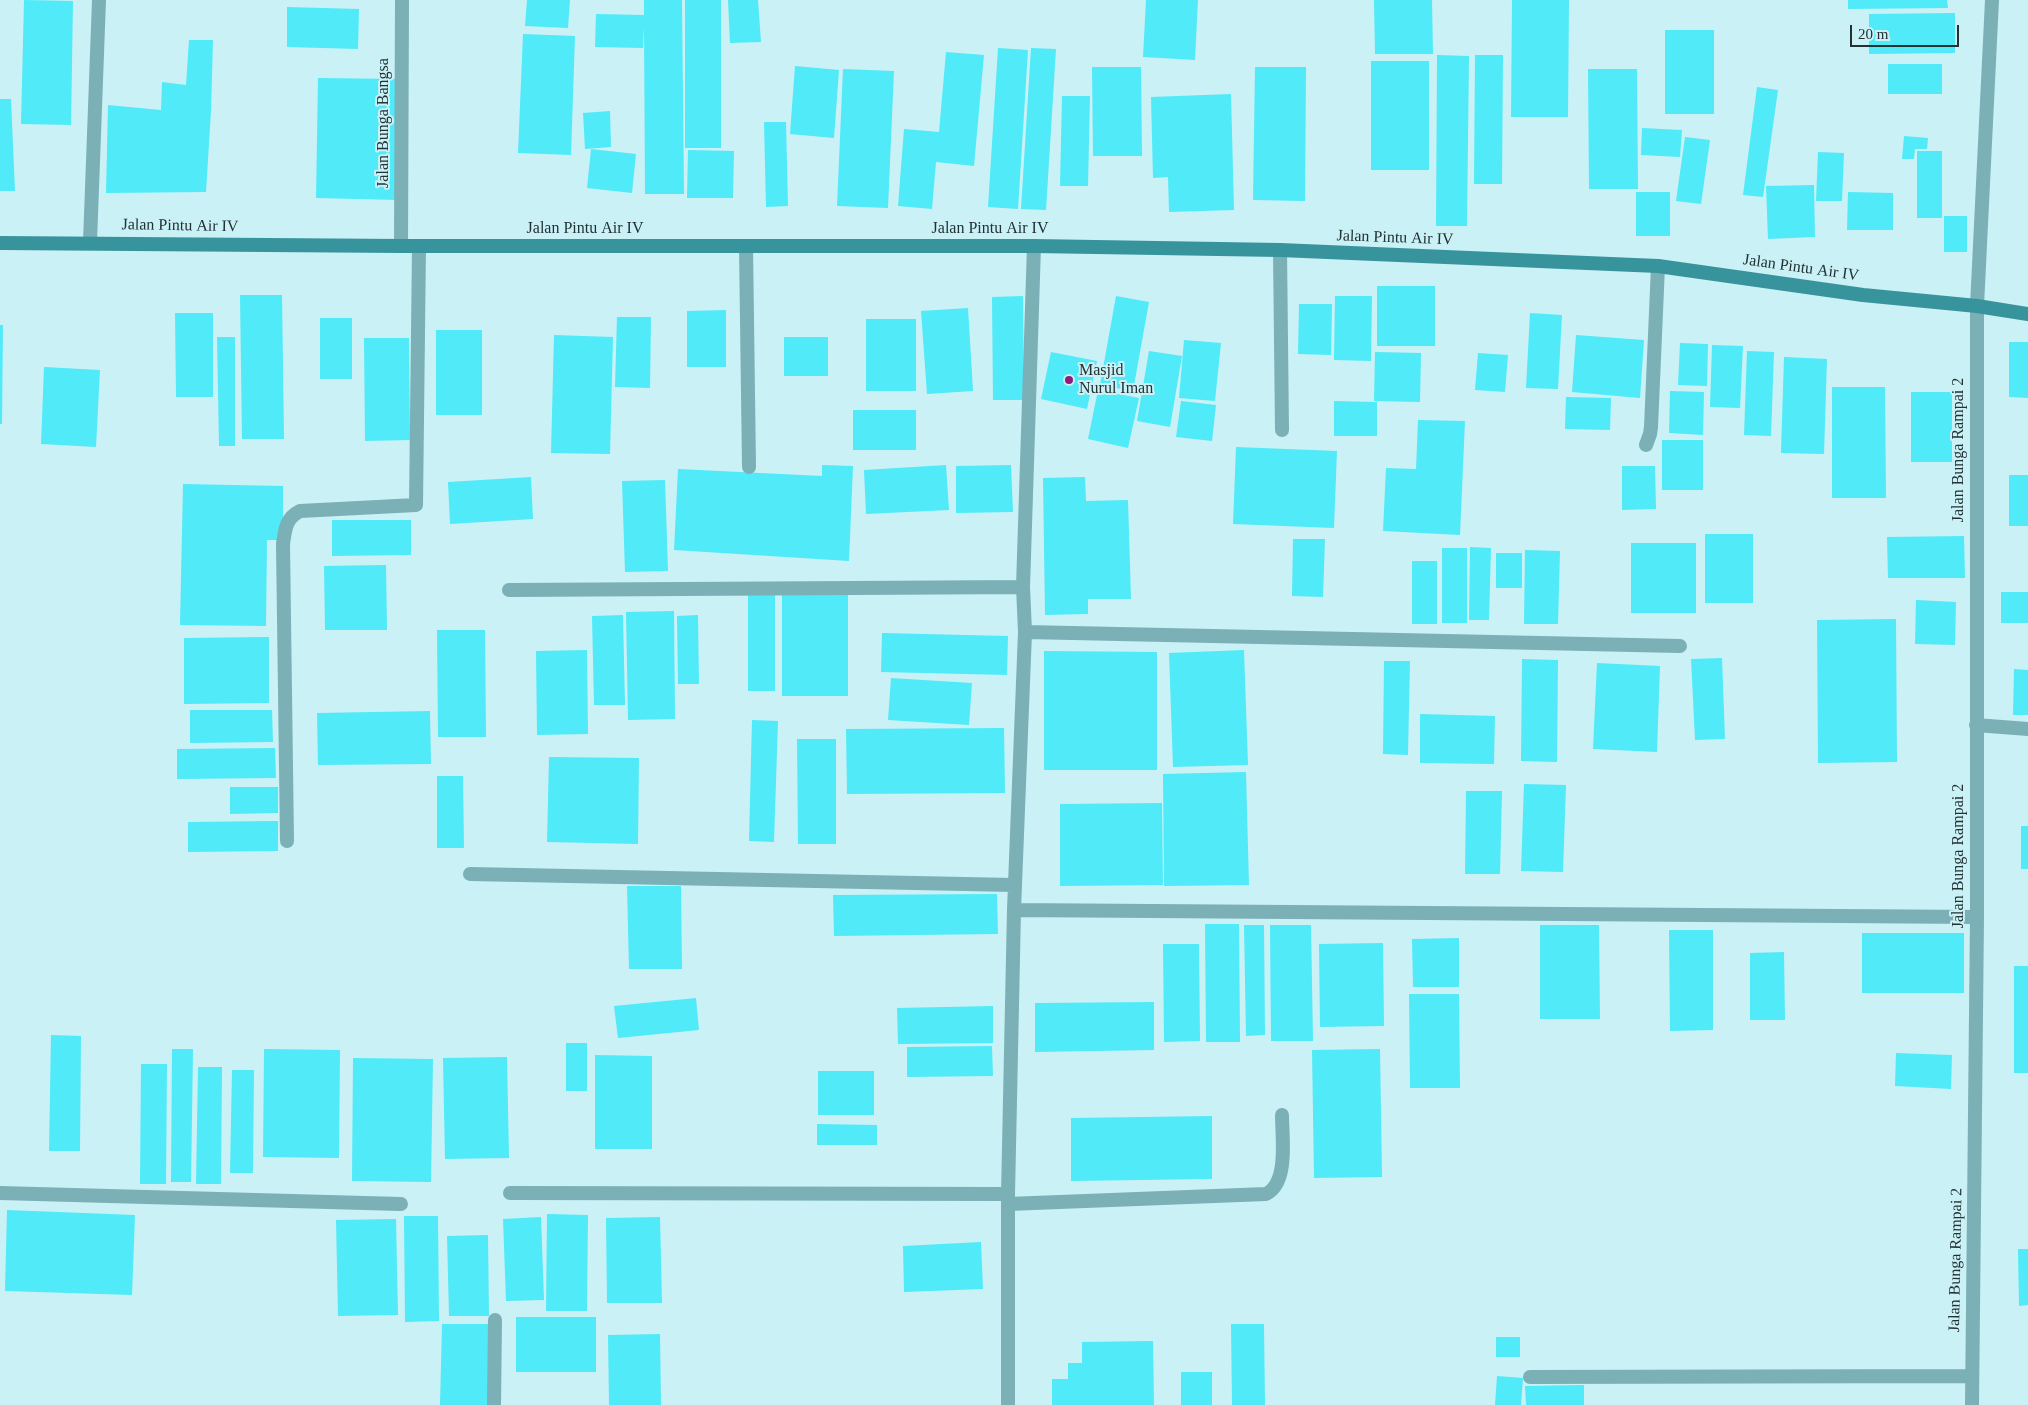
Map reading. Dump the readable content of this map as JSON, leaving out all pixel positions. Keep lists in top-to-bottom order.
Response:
{
  "streets": {
    "main road": ["Jalan Pintu Air IV"],
    "street": ["Jalan Bunga Bangsa", "Jalan Bunga Rampai 2"]
  },
  "crossings": [
    ["Jalan Bunga Bangsa", "Jalan Pintu Air IV"],
    ["Jalan Pintu Air IV", "Jalan Bunga Rampai 2"]
  ],
  "places": ["Masjid Nurul Iman"],
  "scale_bar": "20 m"
}
